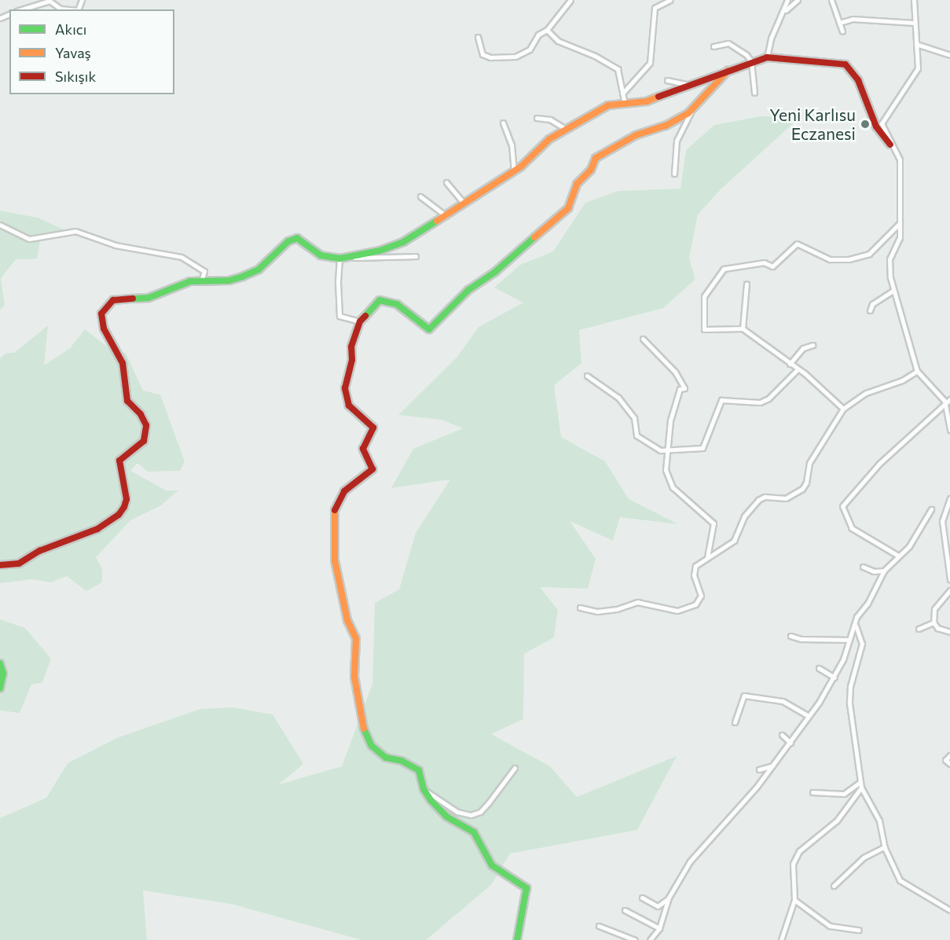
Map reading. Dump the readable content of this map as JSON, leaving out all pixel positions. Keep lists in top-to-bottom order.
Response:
{
  "places": ["Yeni Karlısu Eczanesi"],
  "legend": ["Akıcı", "Yavaş", "Sıkışık"]
}
